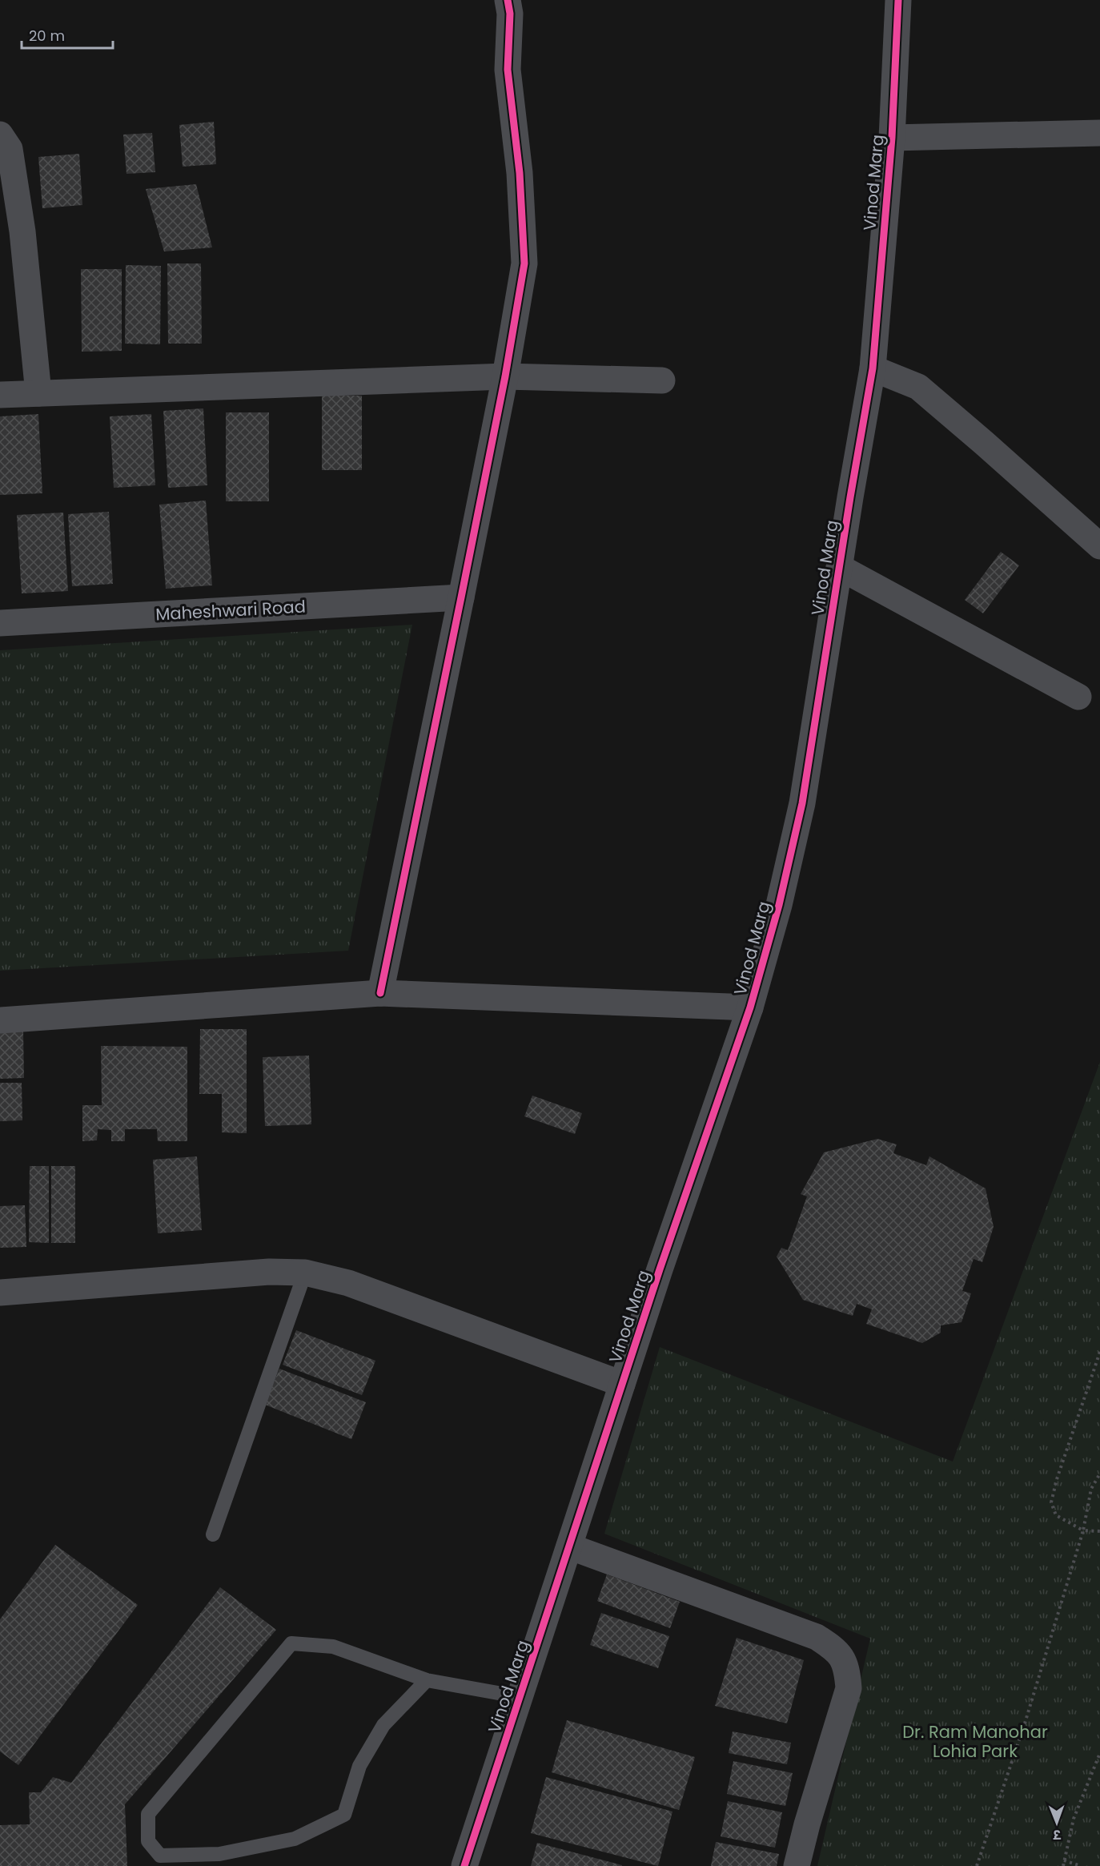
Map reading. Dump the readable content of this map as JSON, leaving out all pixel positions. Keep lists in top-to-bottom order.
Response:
{
  "streets": {
    "street": ["Vinod Marg", "Maheshwari Road"]
  },
  "parks": ["Dr. Ram Manohar Lohia Park"],
  "scale_bar": "20 m",
  "north": "bottom"
}
